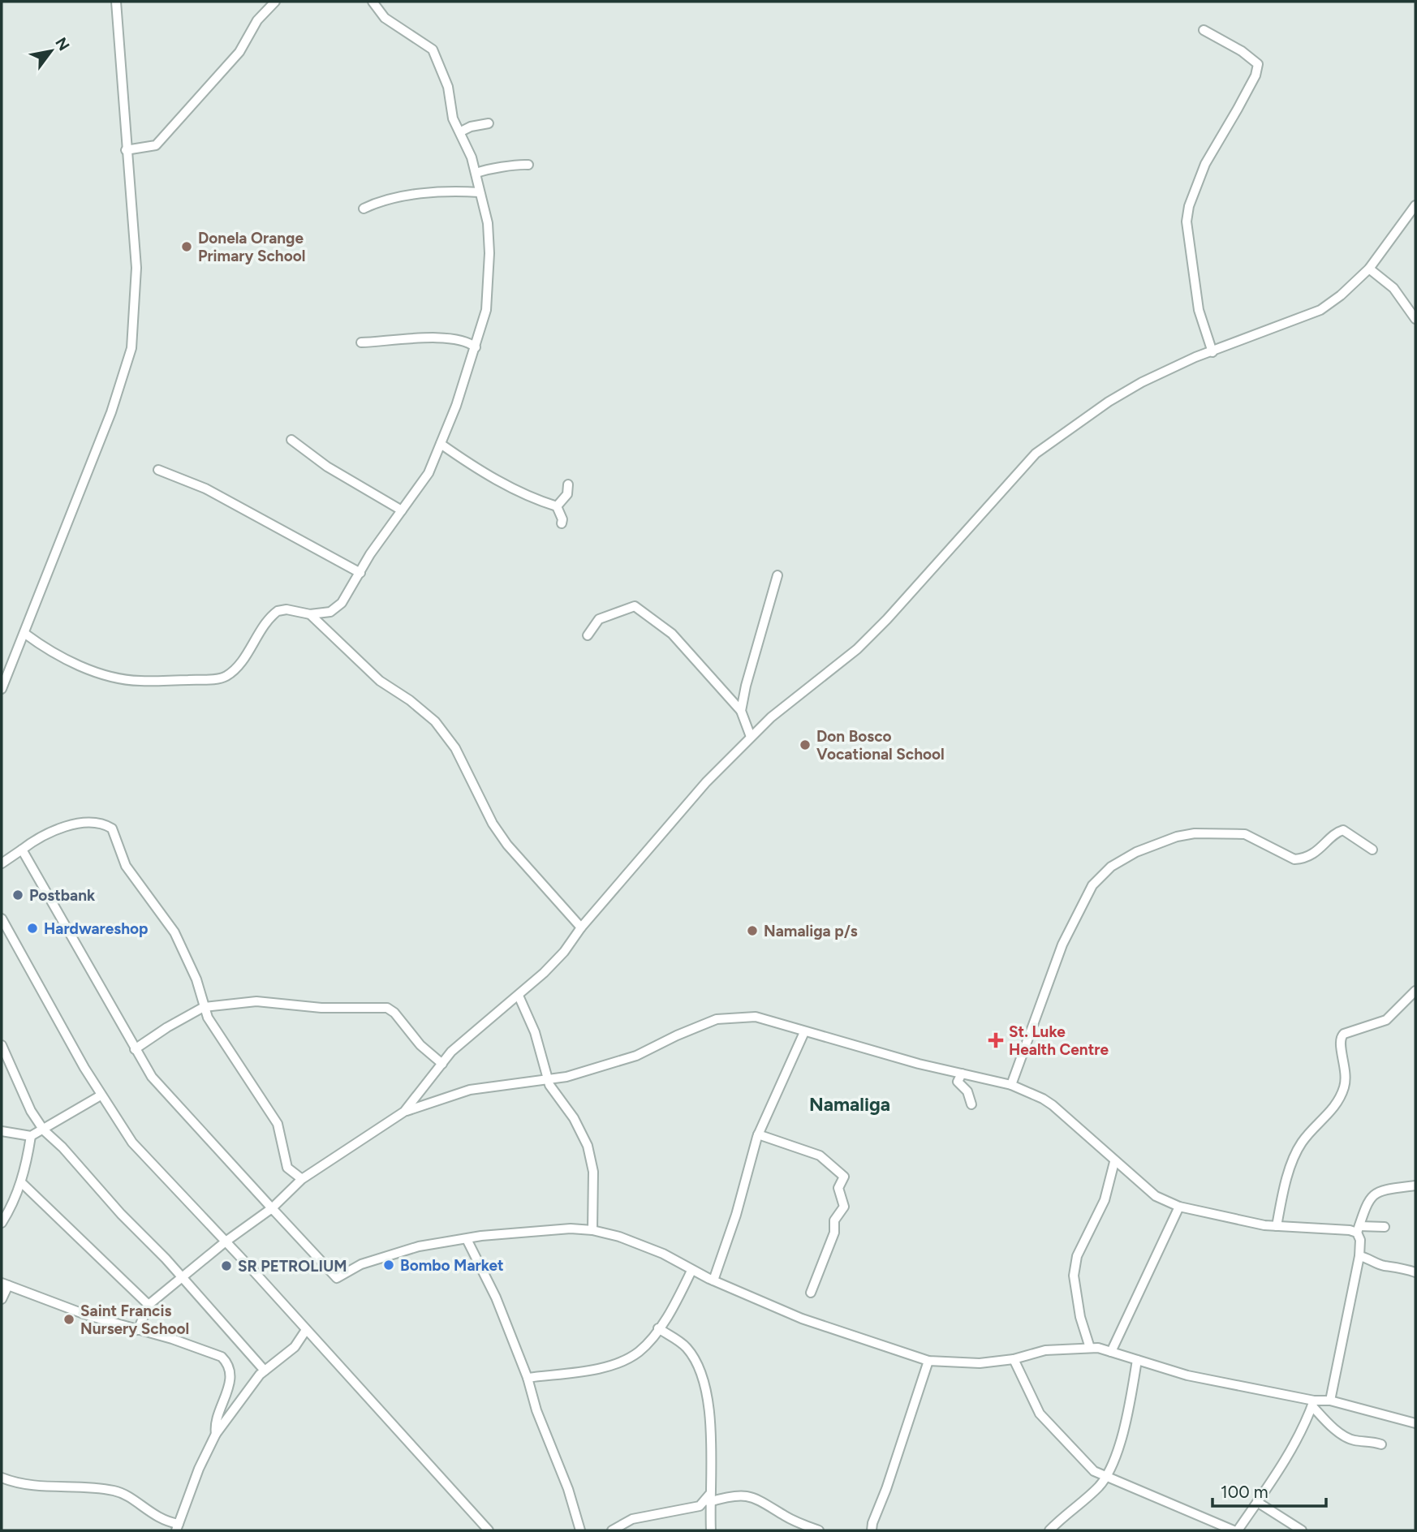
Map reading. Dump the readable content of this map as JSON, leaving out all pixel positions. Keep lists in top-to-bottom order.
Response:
{
  "districts": ["Namaliga"],
  "places": {
    "other": [
      "Donela Orange Primary School",
      "Don Bosco Vocational School",
      "Postbank",
      "Hardwareshop",
      "Namaliga p/s",
      "Bombo Market",
      "SR PETROLIUM",
      "Saint Francis Nursery School"
    ],
    "health": ["St. Luke Health Centre"]
  },
  "scale_bar": "100 m",
  "north": "top right"
}
